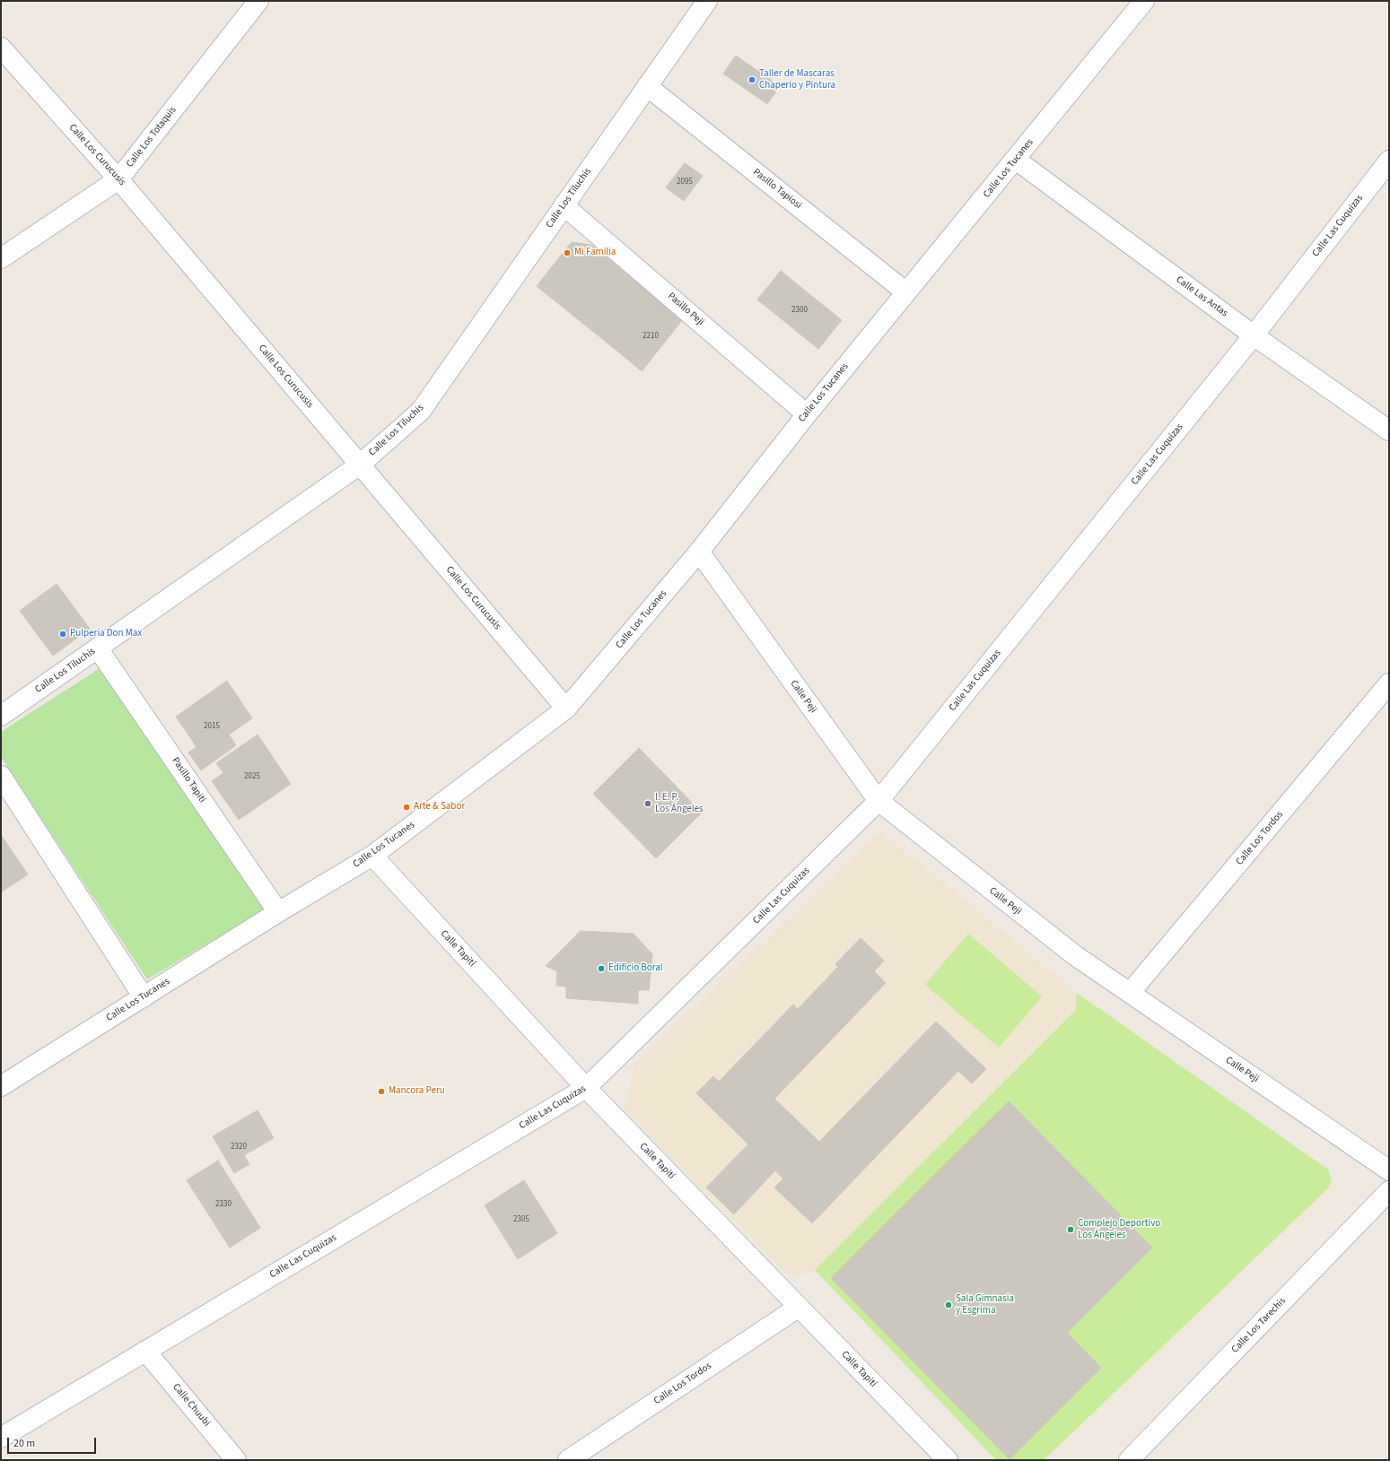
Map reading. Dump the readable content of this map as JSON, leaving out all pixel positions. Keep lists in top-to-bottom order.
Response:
{
  "streets": {
    "street": [
      "Calle Los Totaquis",
      "Calle Los Curucusis",
      "Calle Los Tucanes",
      "Pasillo Tapiosi",
      "Calle Los Tiluchis",
      "Calle Las Cuquizas",
      "Calle Las Antas",
      "Pasillo Peji",
      "Calle Peji",
      "Pasillo Tapiti",
      "Calle Los Tordos",
      "Calle Tapití",
      "Calle Los Tarechis",
      "Calle Chuubi"
    ]
  },
  "crossings": [
    ["Calle Los Totaquis", "Calle Los Curucusis"],
    ["Calle Los Curucusis", "Calle Los Tucanes"],
    ["Calle Los Curucusis", "Calle Los Tiluchis"],
    ["Calle Los Tucanes", "Pasillo Tapiosi"],
    ["Calle Los Tucanes", "Calle Las Antas"],
    ["Calle Los Tucanes", "Pasillo Peji"],
    ["Calle Los Tucanes", "Calle Peji"],
    ["Calle Los Tucanes", "Pasillo Tapiti"],
    ["Calle Los Tucanes", "Calle Tapití"],
    ["Pasillo Tapiosi", "Calle Los Tiluchis"],
    ["Calle Los Tiluchis", "Pasillo Peji"],
    ["Calle Los Tiluchis", "Pasillo Tapiti"],
    ["Calle Las Cuquizas", "Calle Las Antas"],
    ["Calle Las Cuquizas", "Calle Peji"],
    ["Calle Las Cuquizas", "Calle Tapití"],
    ["Calle Las Cuquizas", "Calle Chuubi"],
    ["Calle Peji", "Calle Los Tordos"],
    ["Calle Los Tordos", "Calle Tapití"]
  ],
  "places": [
    "Taller de Mascaras Chaperio y Pintura",
    "Mi Familia",
    "Pulpería Don Max",
    "I. E. P. Los Ángeles",
    "Arte & Sabor",
    "Edificio Boral",
    "Mancora Peru",
    "Complejo Deportivo Los Ángeles",
    "Sala Gimnasia y Esgrima"
  ],
  "house_numbers": [
    "2095",
    "2300",
    "2210",
    "2015",
    "2025",
    "2320",
    "2330",
    "2305"
  ],
  "scale_bar": "20 m"
}
